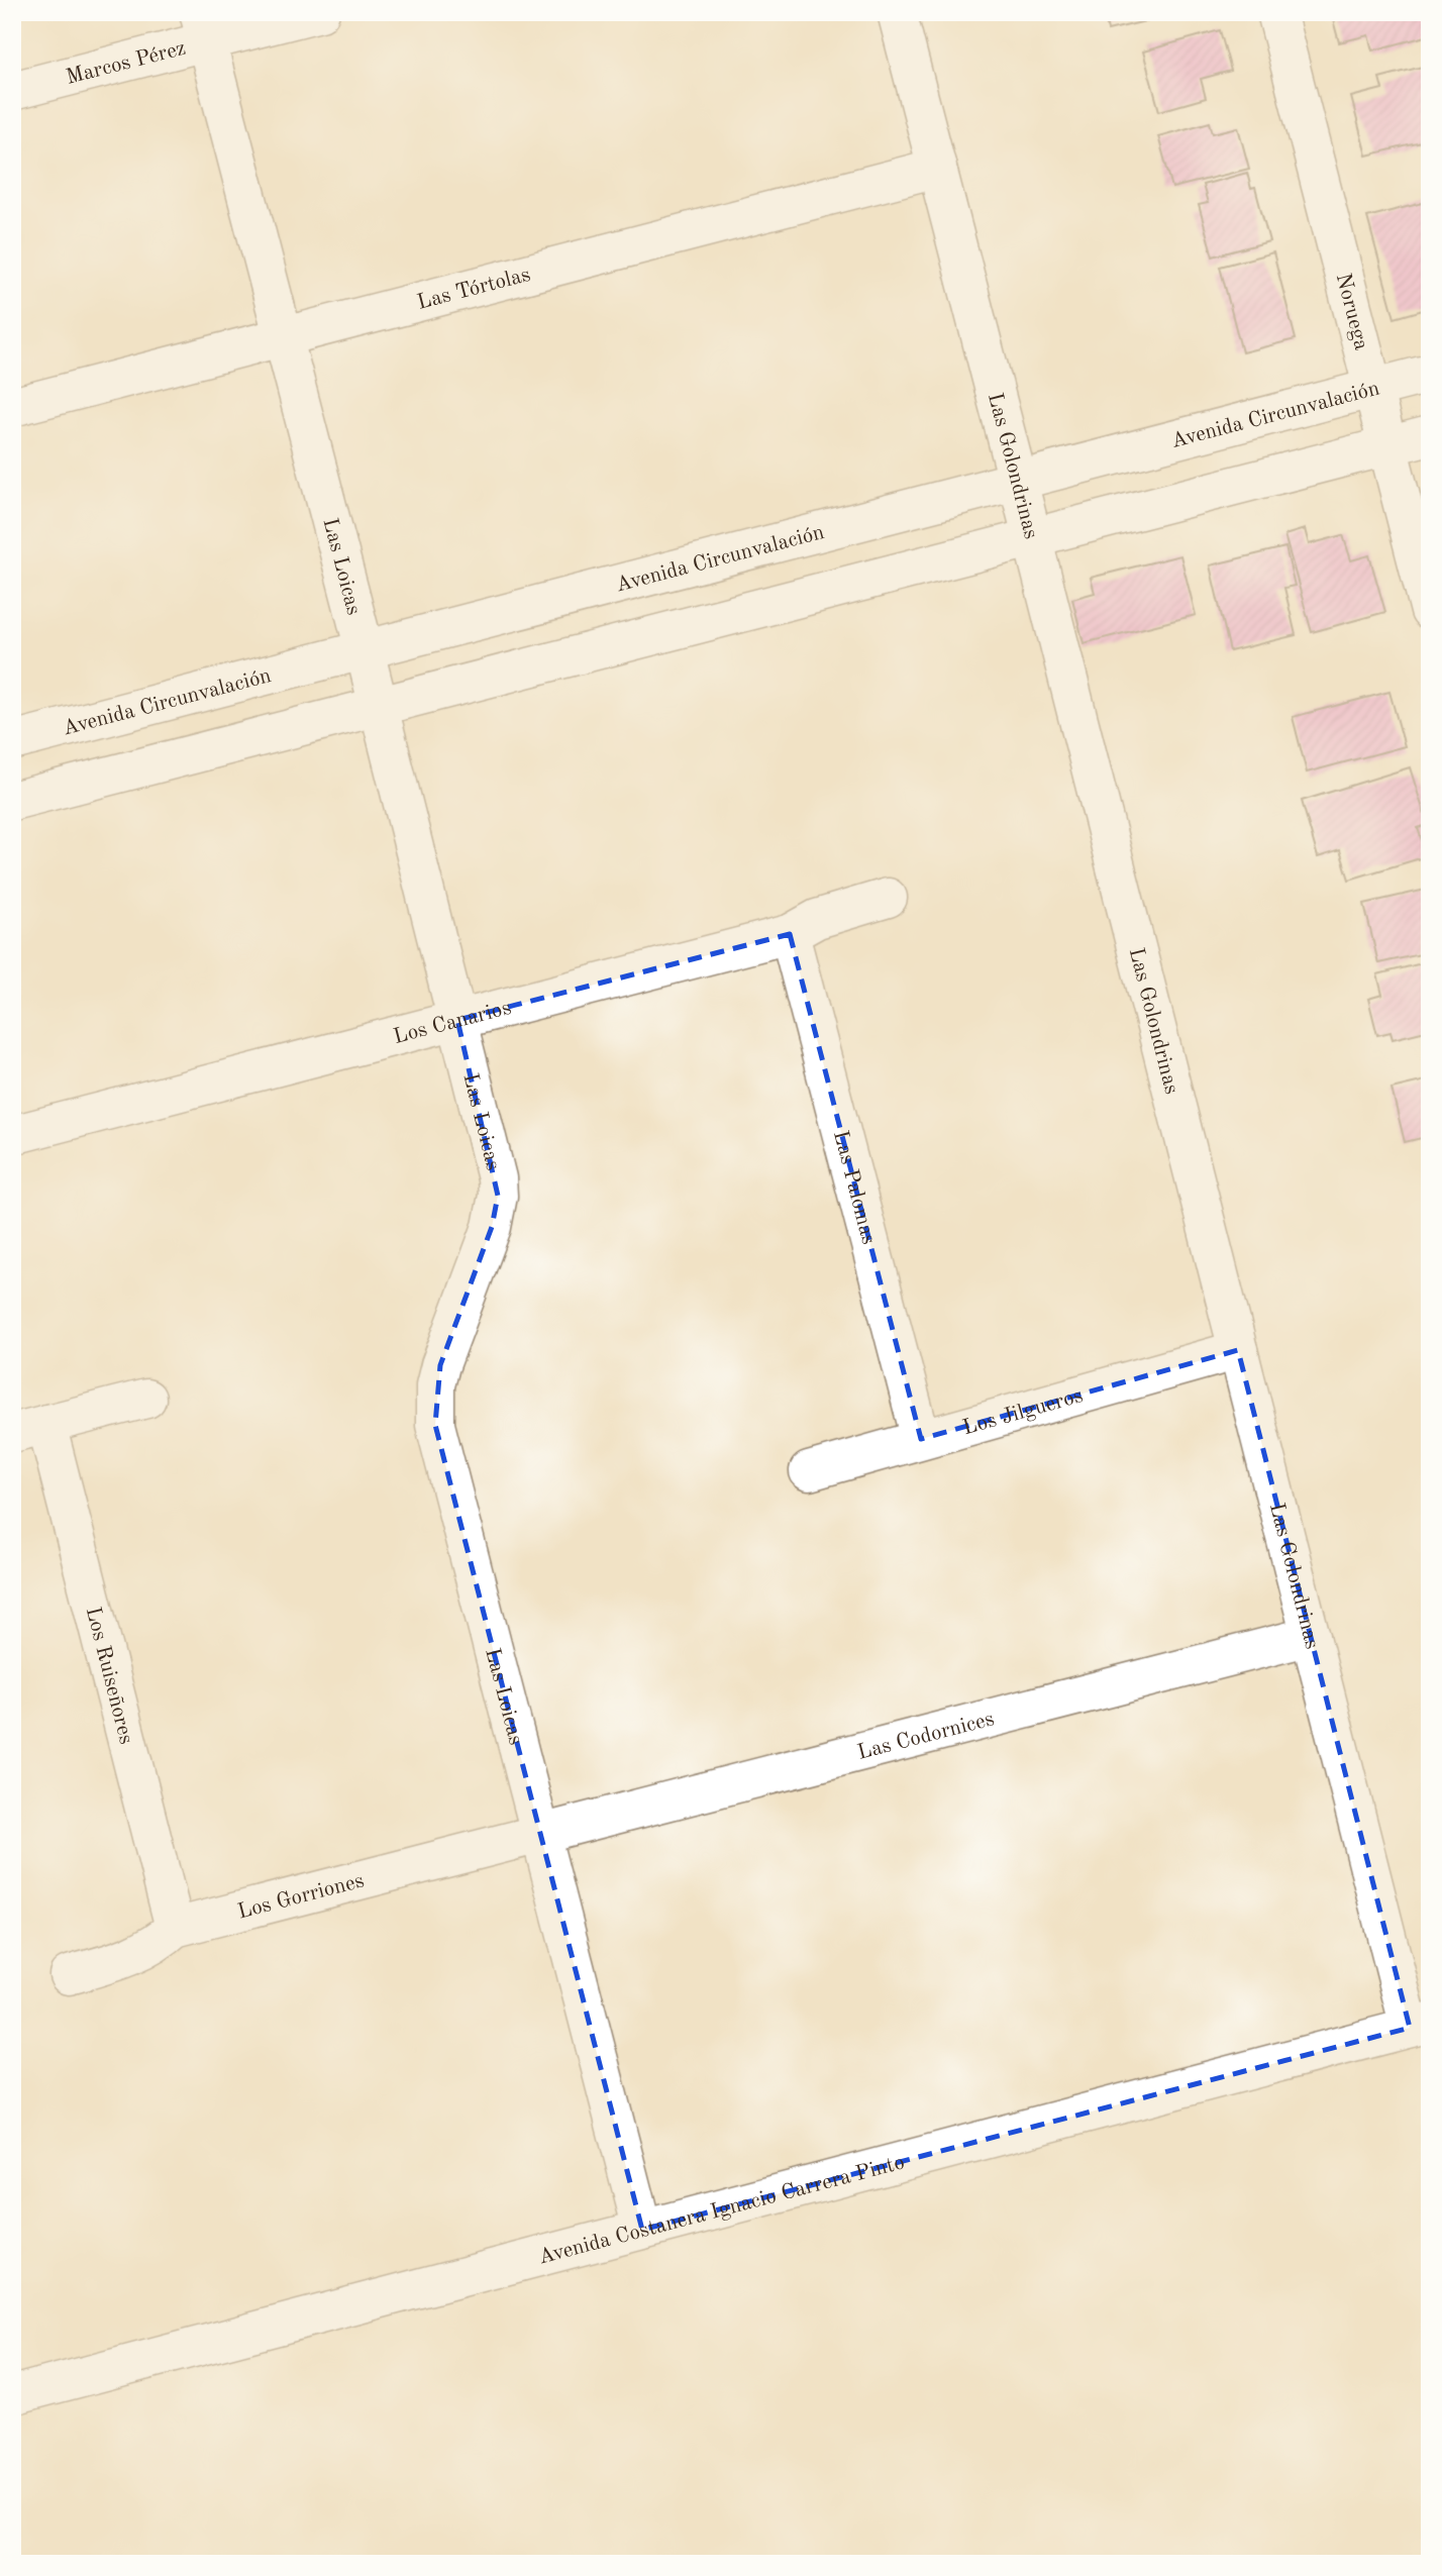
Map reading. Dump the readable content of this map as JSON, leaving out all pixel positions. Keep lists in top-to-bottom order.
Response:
{
  "streets": {
    "street": [
      "Marcos Pérez",
      "Las Tórtolas",
      "Noruega",
      "Avenida Circunvalación",
      "Las Golondrinas",
      "Las Loicas",
      "Los Canarios",
      "Las Palomas",
      "Los Jilgueros",
      "Los Ruiseñores",
      "Las Codornices",
      "Los Gorriones",
      "Avenida Costanera Ignacio Carrera Pinto"
    ]
  },
  "crossings": [
    ["Marcos Pérez", "Las Loicas"],
    ["Las Tórtolas", "Las Golondrinas"],
    ["Las Tórtolas", "Las Loicas"],
    ["Noruega", "Avenida Circunvalación"],
    ["Avenida Circunvalación", "Las Golondrinas"],
    ["Avenida Circunvalación", "Las Loicas"],
    ["Las Golondrinas", "Los Jilgueros"],
    ["Las Golondrinas", "Las Codornices"],
    ["Las Golondrinas", "Avenida Costanera Ignacio Carrera Pinto"],
    ["Las Loicas", "Los Canarios"],
    ["Las Loicas", "Las Codornices"],
    ["Las Loicas", "Los Gorriones"],
    ["Las Loicas", "Avenida Costanera Ignacio Carrera Pinto"],
    ["Los Canarios", "Las Palomas"],
    ["Las Palomas", "Los Jilgueros"],
    ["Los Ruiseñores", "Los Gorriones"],
    ["Las Codornices", "Los Gorriones"]
  ]
}
